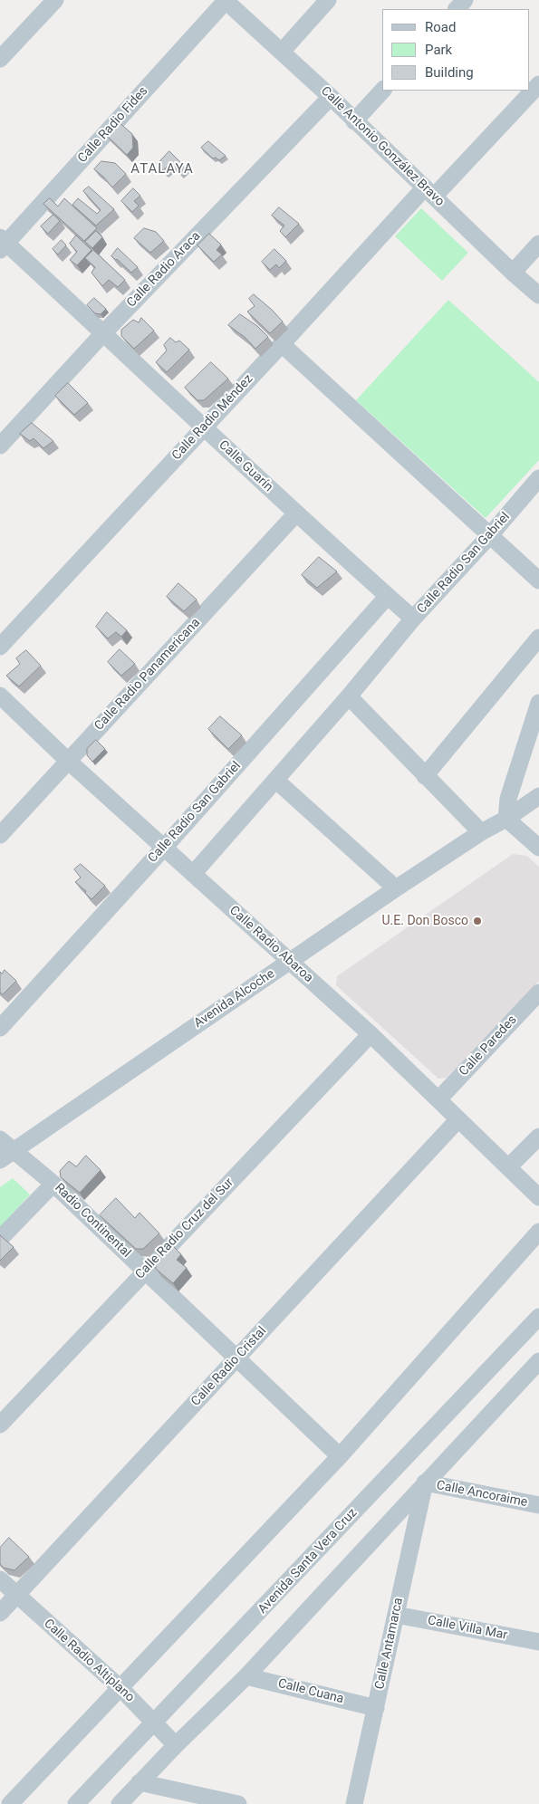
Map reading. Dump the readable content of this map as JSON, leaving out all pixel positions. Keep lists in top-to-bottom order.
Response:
{
  "streets": {
    "street": [
      "Calle Radio Fides",
      "Calle Antonio González Bravo",
      "Calle Radio Araca",
      "Calle Radio Méndez",
      "Calle Guarín",
      "Calle Radio San Gabriel",
      "Calle Radio Panamericana",
      "Calle Radio Abaroa",
      "Avenida Alcoche",
      "Calle Paredes",
      "Radio Continental",
      "Calle Radio Cruz del Sur",
      "Calle Radio Cristal",
      "Calle Ancoraime",
      "Avenida Santa Vera Cruz",
      "Calle Villa Mar",
      "Calle Antamarca",
      "Calle Radio Altiplano",
      "Calle Cuana"
    ]
  },
  "crossings": [
    ["Calle Radio Fides", "Calle Antonio González Bravo"],
    ["Calle Radio Fides", "Calle Guarín"],
    ["Calle Antonio González Bravo", "Calle Radio Araca"],
    ["Calle Antonio González Bravo", "Calle Radio Méndez"],
    ["Calle Radio Araca", "Calle Guarín"],
    ["Calle Radio Méndez", "Calle Guarín"],
    ["Calle Guarín", "Calle Radio San Gabriel"],
    ["Calle Guarín", "Calle Radio Panamericana"],
    ["Calle Radio San Gabriel", "Calle Radio Abaroa"],
    ["Calle Radio Panamericana", "Calle Radio Abaroa"],
    ["Calle Radio Abaroa", "Avenida Alcoche"],
    ["Calle Radio Abaroa", "Calle Paredes"],
    ["Calle Radio Abaroa", "Calle Radio Cruz del Sur"],
    ["Calle Radio Abaroa", "Calle Radio Cristal"],
    ["Avenida Alcoche", "Radio Continental"],
    ["Radio Continental", "Calle Radio Cruz del Sur"],
    ["Radio Continental", "Calle Radio Cristal"],
    ["Calle Radio Cristal", "Calle Radio Altiplano"],
    ["Calle Ancoraime", "Calle Antamarca"],
    ["Avenida Santa Vera Cruz", "Calle Radio Altiplano"],
    ["Calle Villa Mar", "Calle Antamarca"],
    ["Calle Antamarca", "Calle Cuana"]
  ],
  "districts": ["ATALAYA"],
  "places": ["U.E. Don Bosco"],
  "legend": ["Road", "Park", "Building"]
}
